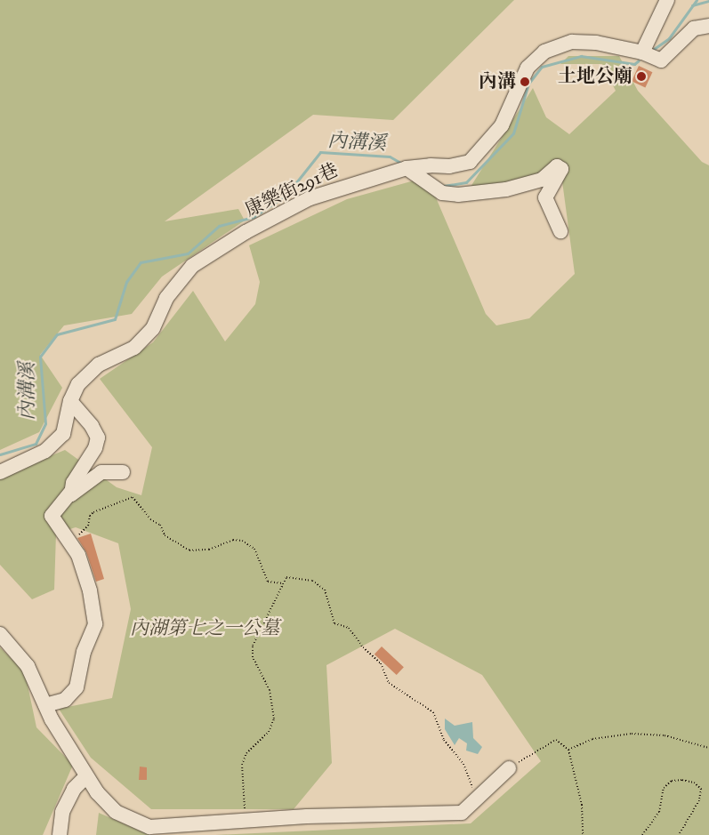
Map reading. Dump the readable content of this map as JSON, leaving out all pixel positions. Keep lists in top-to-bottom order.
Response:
{
  "streets": {
    "street": ["康樂街291巷"]
  },
  "water": ["內溝溪"],
  "parks": ["內湖第七之一公墓"],
  "places": ["土地公廟", "內溝"]
}
